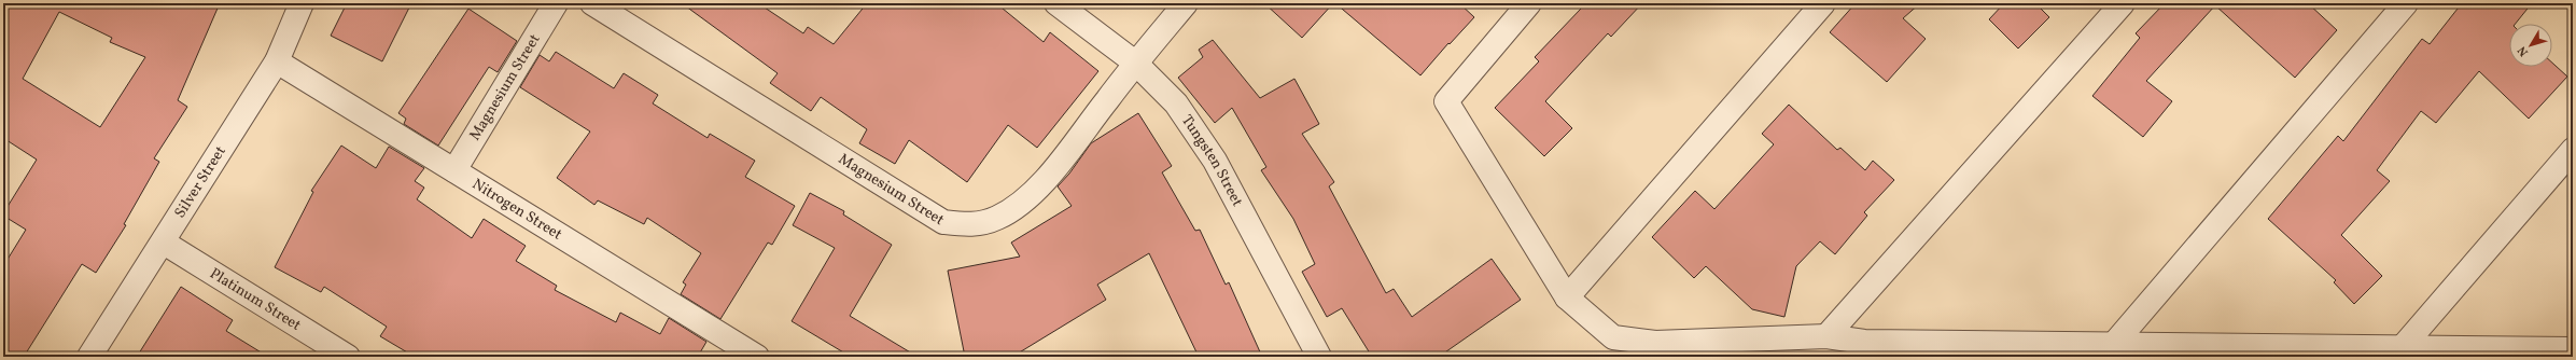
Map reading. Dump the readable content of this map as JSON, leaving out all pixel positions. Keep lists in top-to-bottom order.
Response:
{
  "streets": {
    "street": [
      "Magnesium Street",
      "Tungsten Street",
      "Silver Street",
      "Nitrogen Street",
      "Platinum Street"
    ]
  },
  "crossings": [
    ["Magnesium Street", "Tungsten Street"],
    ["Magnesium Street", "Nitrogen Street"],
    ["Silver Street", "Nitrogen Street"],
    ["Silver Street", "Platinum Street"]
  ],
  "north": "bottom left"
}
